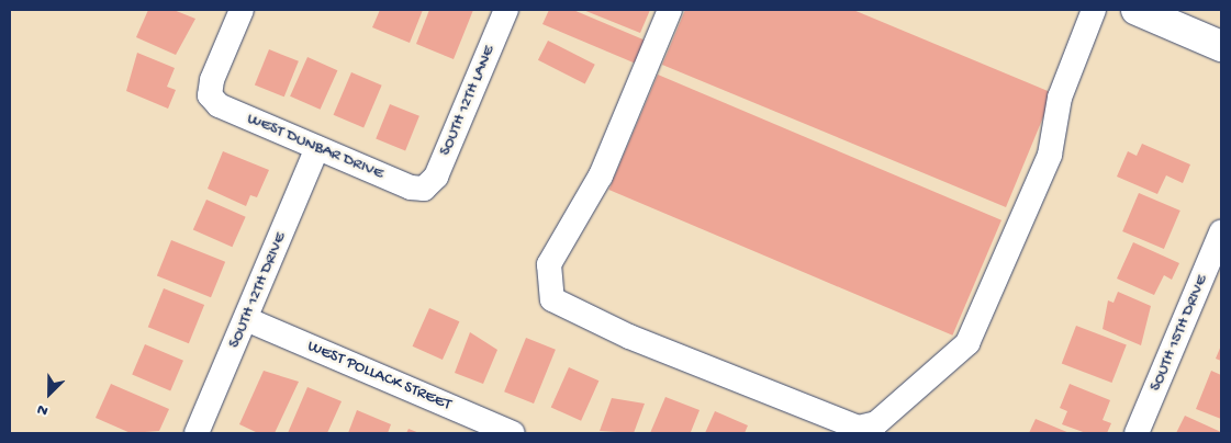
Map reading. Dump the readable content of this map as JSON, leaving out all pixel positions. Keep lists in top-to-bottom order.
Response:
{
  "streets": {
    "street": [
      "SOUTH 12TH LANE",
      "WEST DUNBAR DRIVE",
      "SOUTH 12TH DRIVE",
      "SOUTH 15TH DRIVE",
      "WEST POLLACK STREET"
    ]
  },
  "crossings": [
    ["SOUTH 12TH LANE", "WEST DUNBAR DRIVE"],
    ["WEST DUNBAR DRIVE", "SOUTH 12TH DRIVE"],
    ["SOUTH 12TH DRIVE", "WEST POLLACK STREET"]
  ],
  "north": "bottom left"
}
